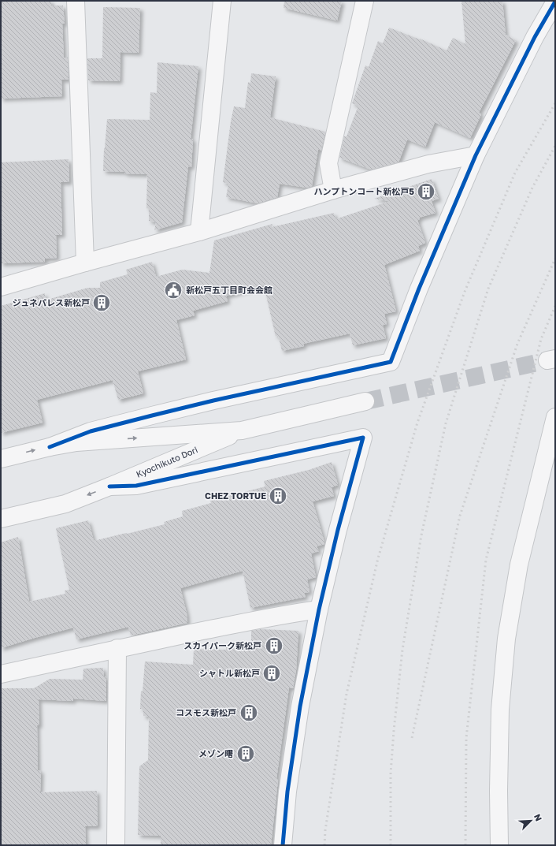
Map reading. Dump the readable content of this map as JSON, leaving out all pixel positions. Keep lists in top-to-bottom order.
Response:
{
  "streets": {
    "street": ["Kyochikuto Dori"]
  },
  "places": {
    "building": [
      "ハンプトンコート新松戸5",
      "ジュネパレス新松戸",
      "CHEZ TORTUE",
      "スカイパーク新松戸",
      "シャトル新松戸",
      "コスモス新松戸",
      "メゾン曙"
    ],
    "public building": ["新松戸五丁目町会会館"]
  },
  "north": "top right"
}
